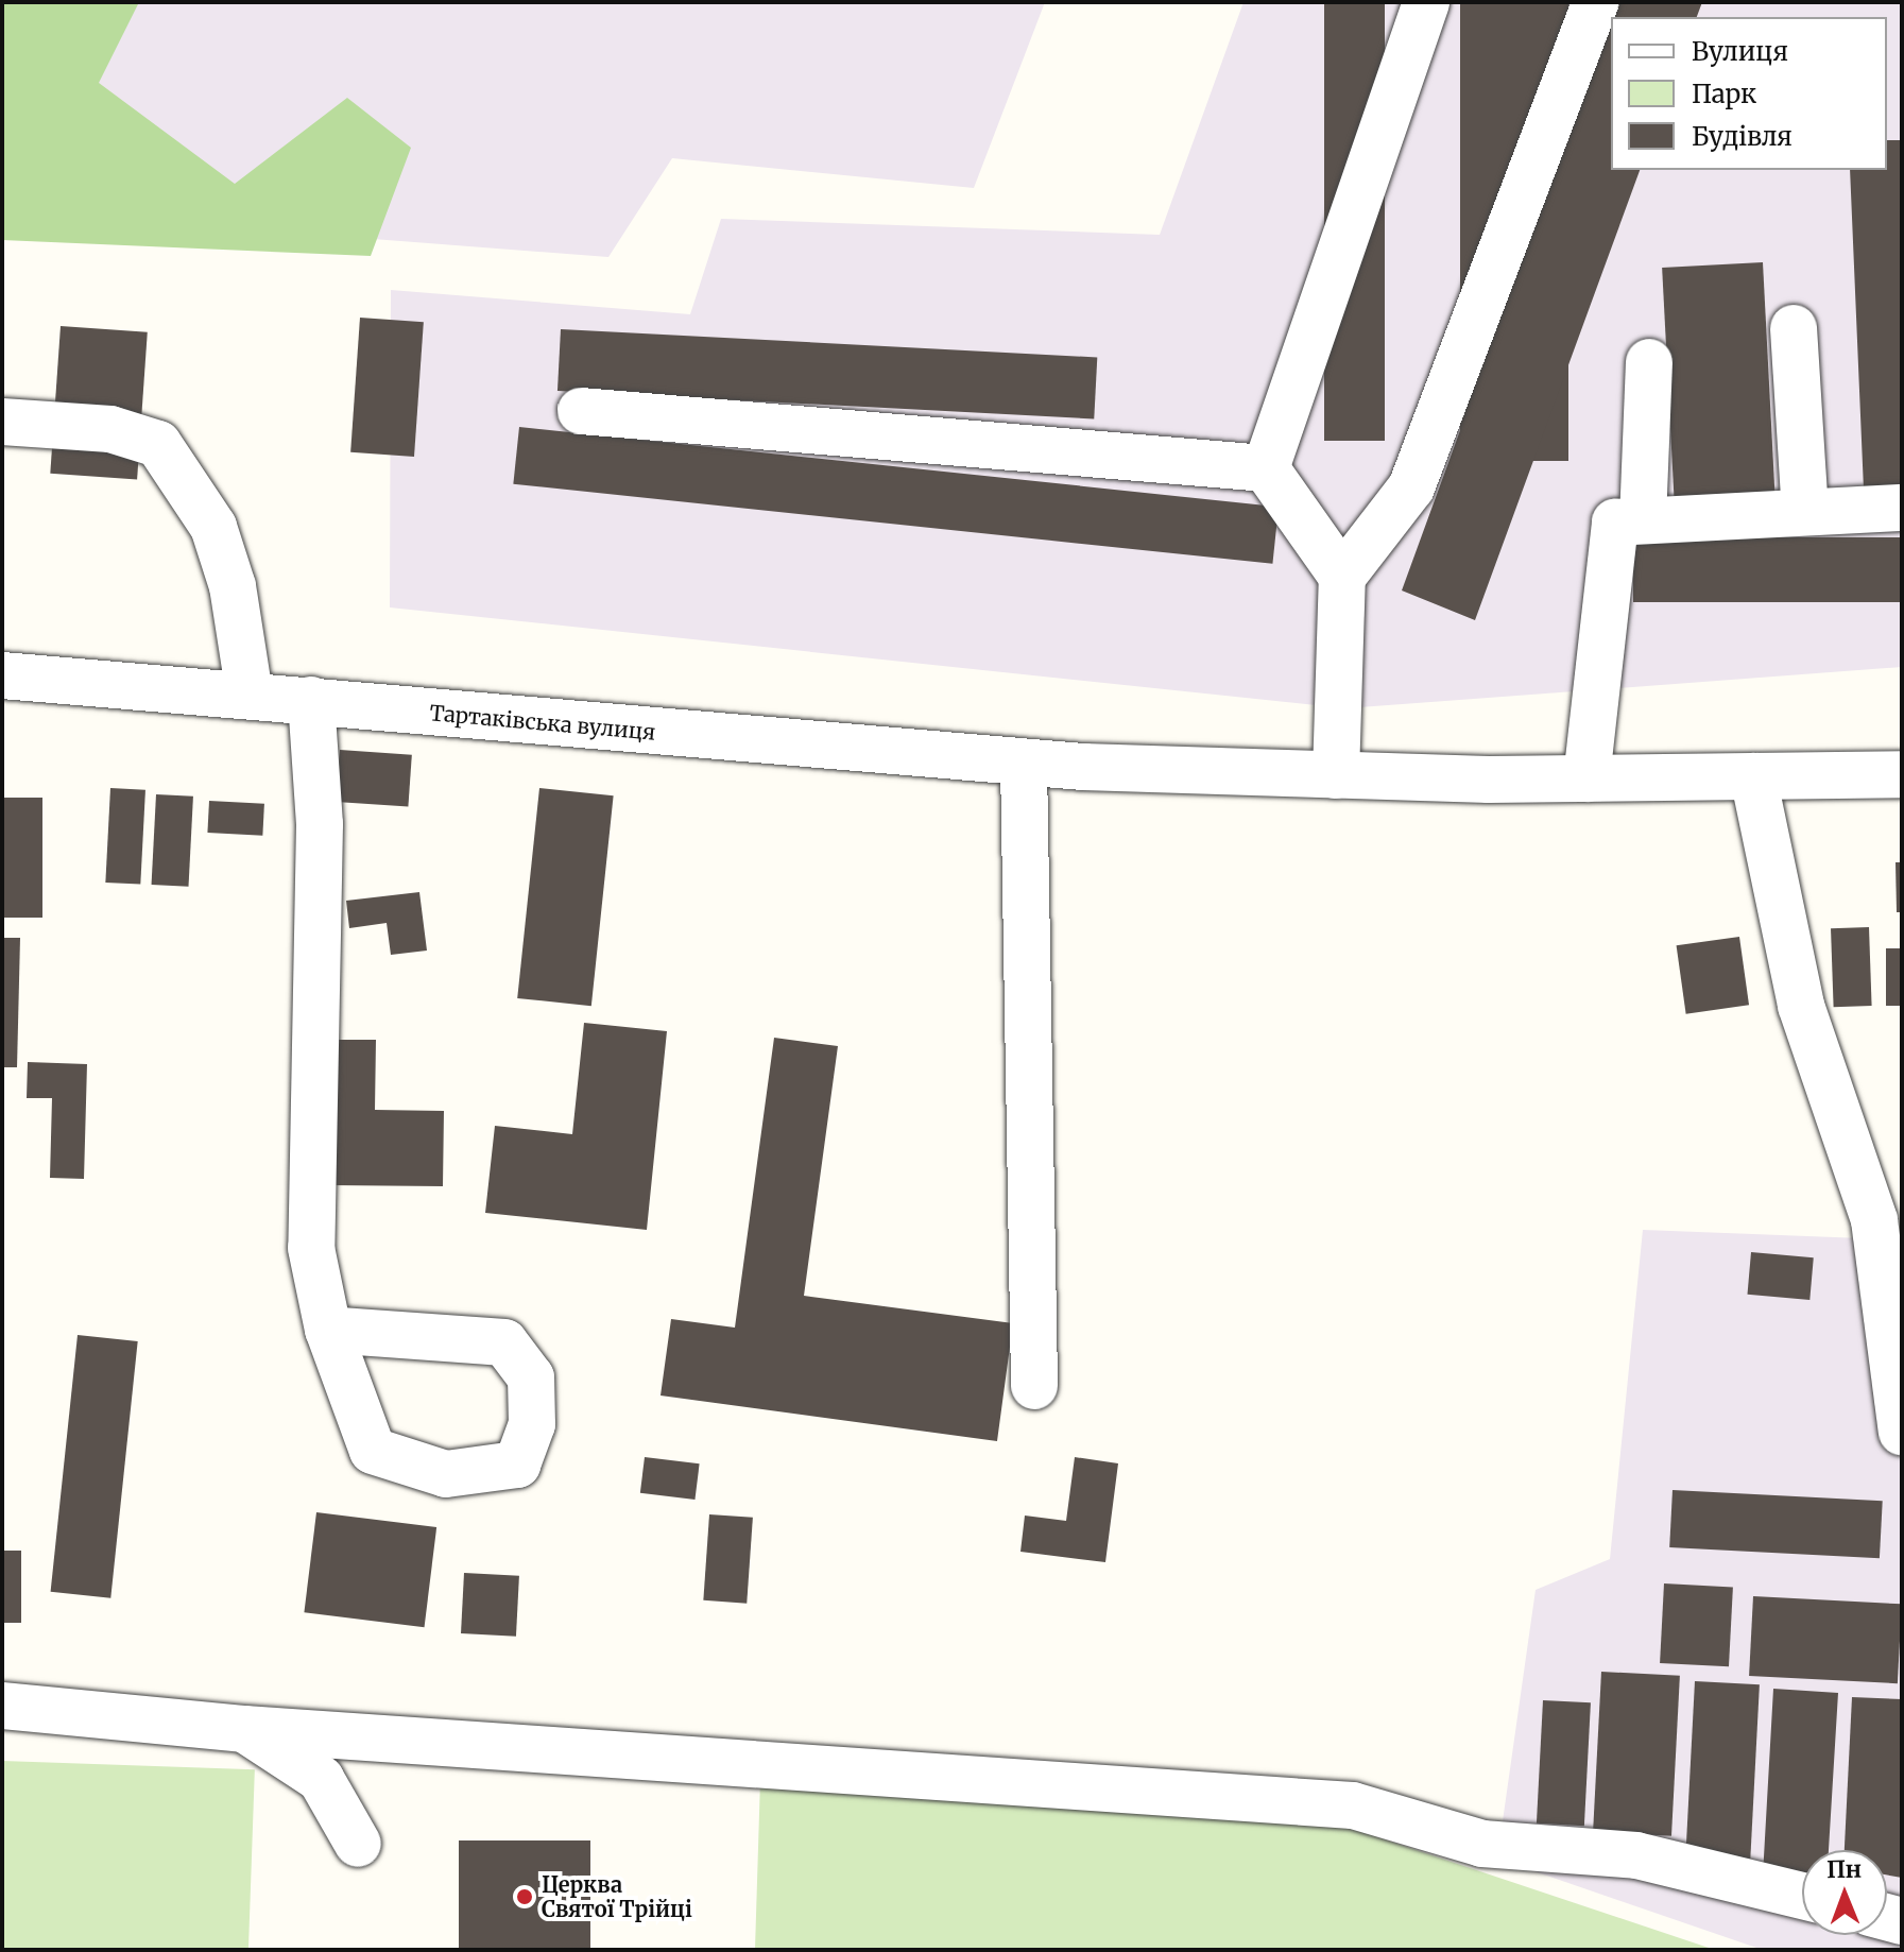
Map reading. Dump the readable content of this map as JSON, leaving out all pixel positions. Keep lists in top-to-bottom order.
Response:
{
  "streets": {
    "street": ["Тартаківська вулиця"]
  },
  "places": ["Церква Святої Трійці"],
  "legend": ["Вулиця", "Парк", "Будівля"],
  "north": "top"
}
